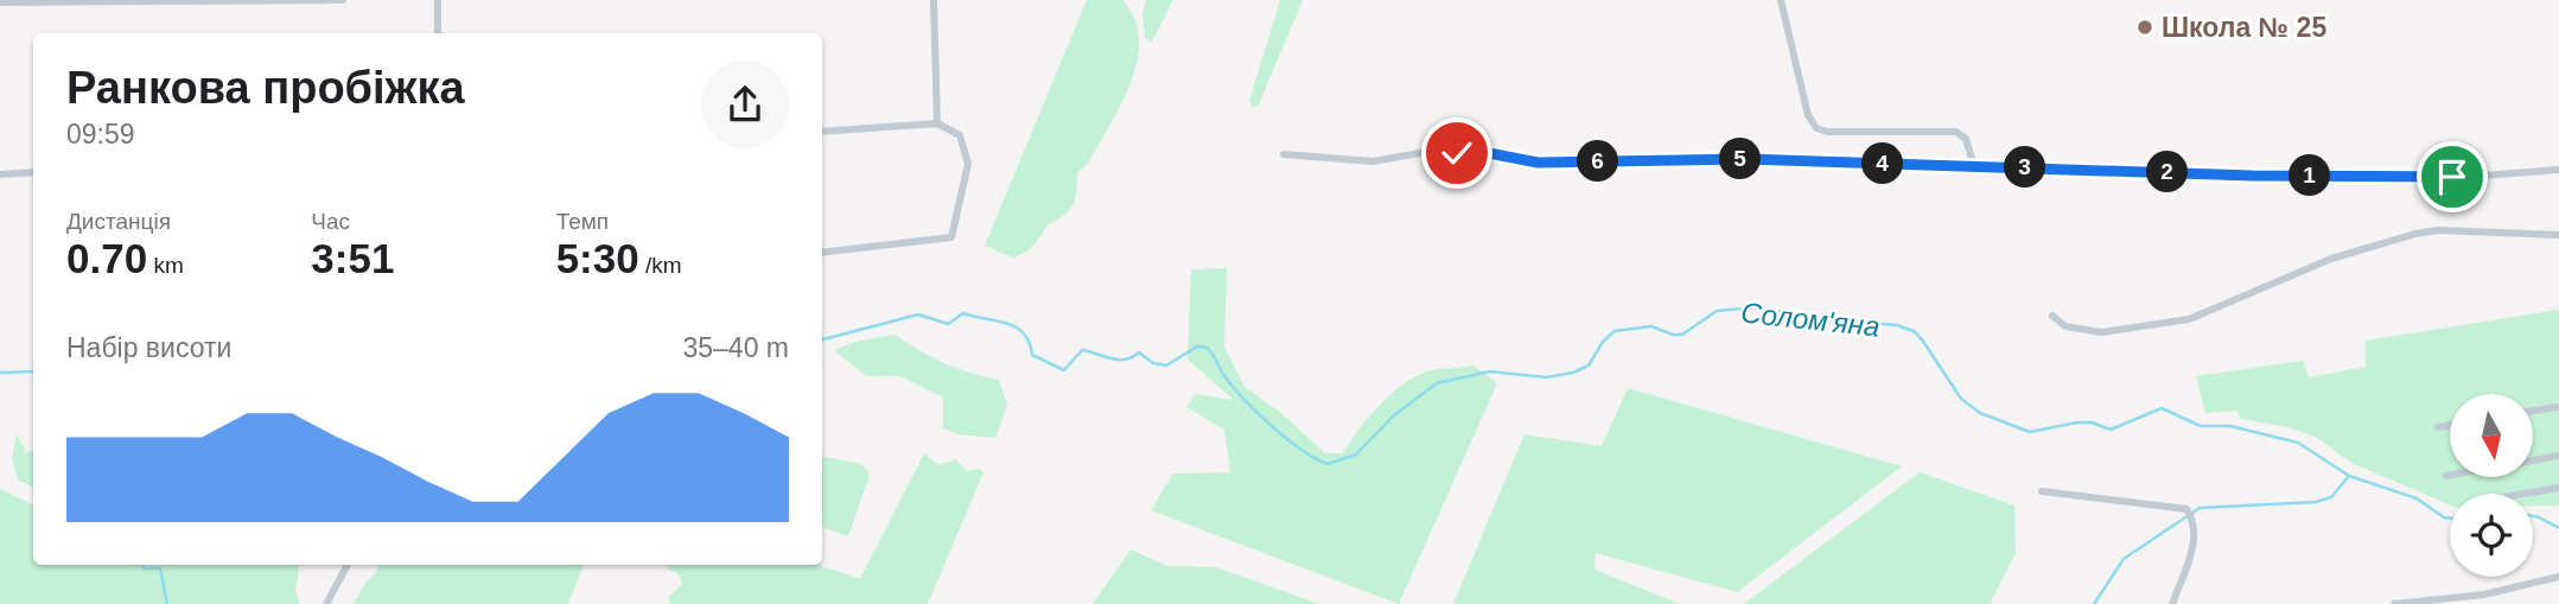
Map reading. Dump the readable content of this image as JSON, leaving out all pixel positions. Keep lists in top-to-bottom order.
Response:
{
  "water": ["Солом'яна"],
  "places": ["Школа № 25"],
  "north": "bottom",
  "page": {
    "heading": ["Ранкова пробіжка", "09:59"],
    "pins": [
      "5",
      "6",
      "4",
      "3",
      "2",
      "1"
    ],
    "stats": [
      ["Дистанція", "0.70 km"],
      ["Час", "3:51"],
      ["Темп", "5:30 /km"]
    ],
    "chart": ["Набір висоти", "35–40 m"]
  }
}
